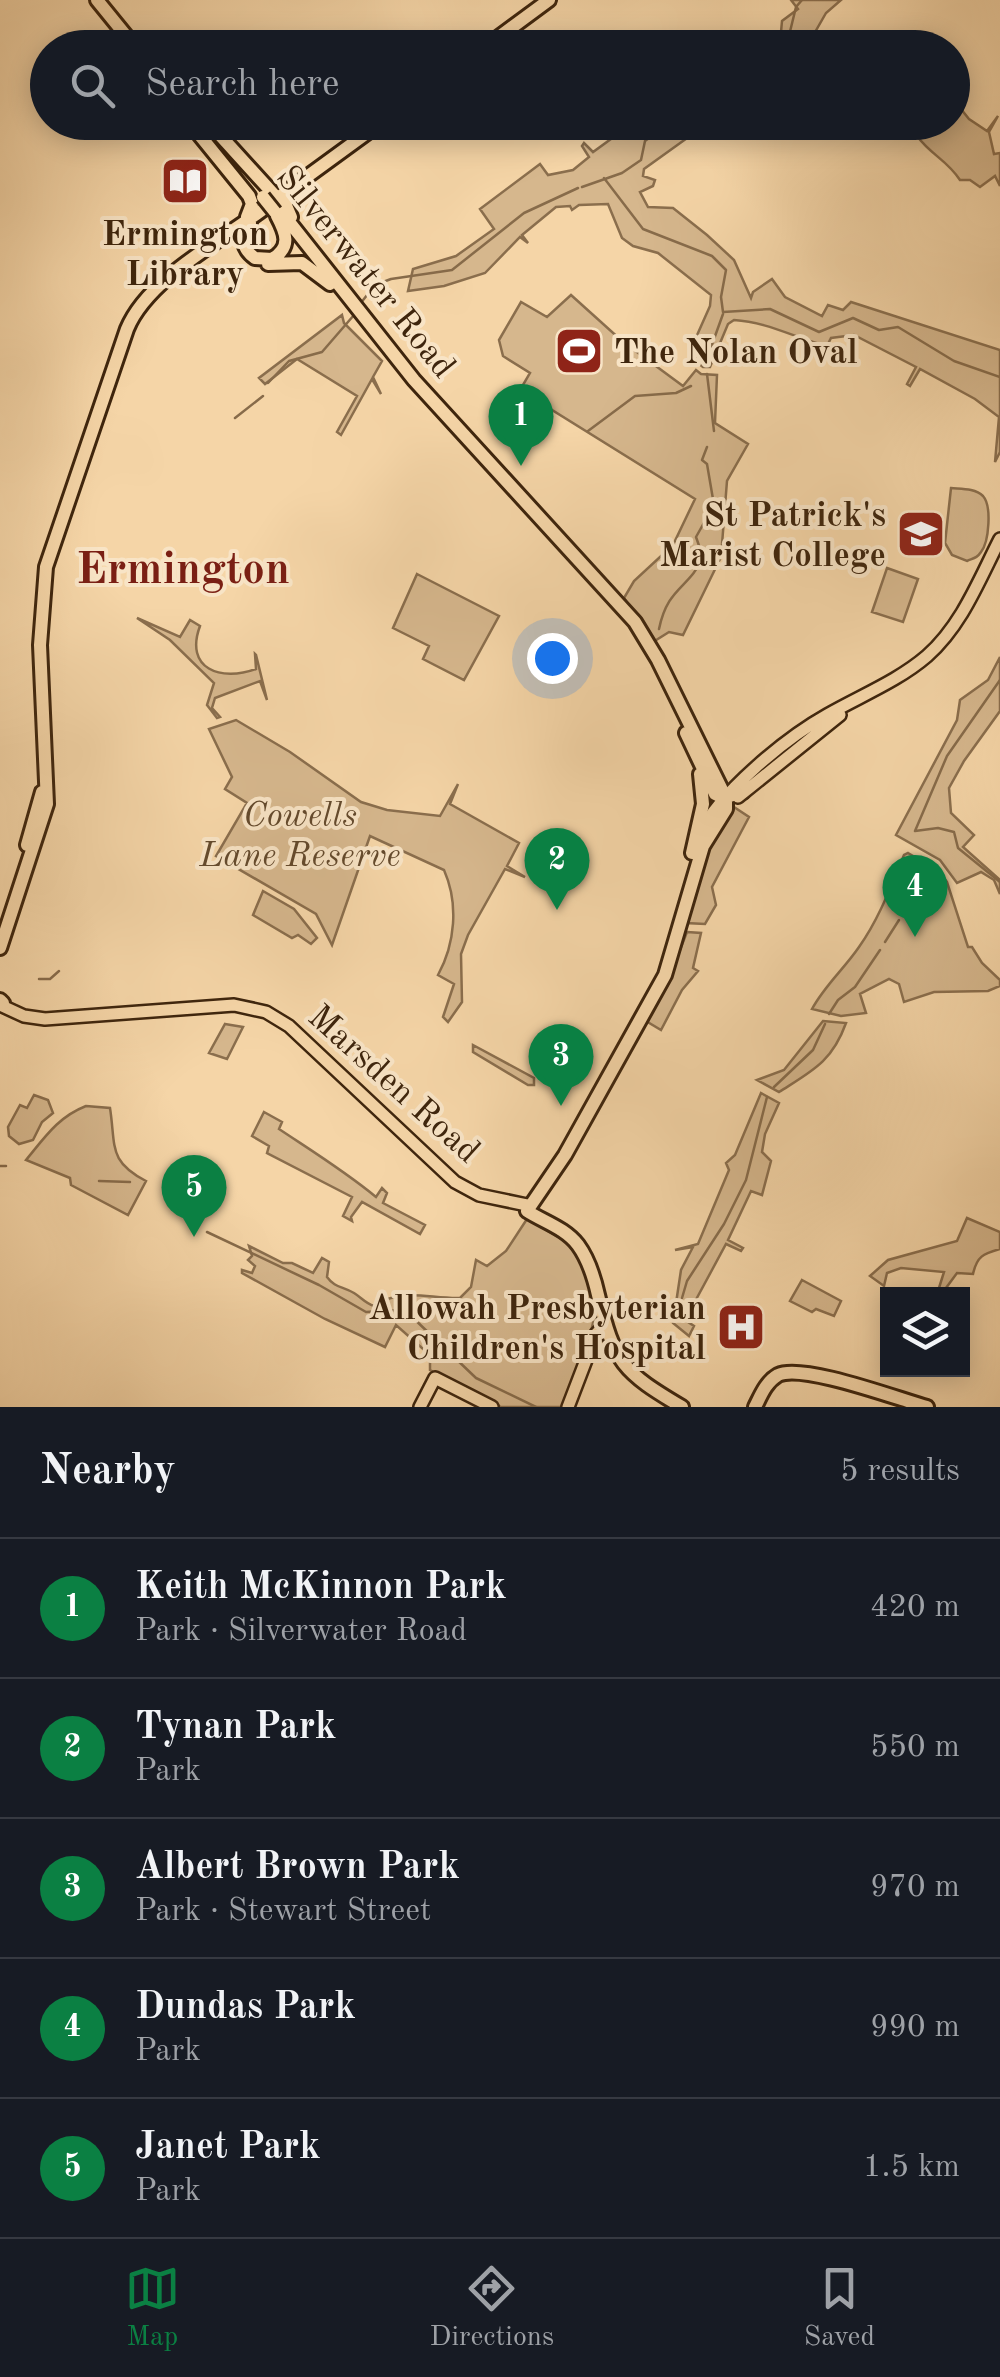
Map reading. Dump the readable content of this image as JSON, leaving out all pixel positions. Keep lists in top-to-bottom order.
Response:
{
  "streets": {
    "highway": ["Silverwater Road"],
    "main road": ["Marsden Road"]
  },
  "districts": ["Ermington"],
  "parks": ["Cowells Lane Reserve"],
  "places": {
    "library": ["Ermington Library"],
    "sports": ["The Nolan Oval"],
    "school or university": ["St Patrick's Marist College"],
    "hospital": ["Allowah Presbyterian Children's Hospital"]
  },
  "page": {
    "search": "Search here",
    "pins": [
      "1",
      "2",
      "4",
      "3",
      "5"
    ],
    "heading": ["Nearby", "5 results"],
    "list": [
      {
        "mark": "1",
        "name": "Keith McKinnon Park",
        "note": "Park · Silverwater Road",
        "value": "420 m"
      },
      {
        "mark": "2",
        "name": "Tynan Park",
        "note": "Park",
        "value": "550 m"
      },
      {
        "mark": "3",
        "name": "Albert Brown Park",
        "note": "Park · Stewart Street",
        "value": "970 m"
      },
      {
        "mark": "4",
        "name": "Dundas Park",
        "note": "Park",
        "value": "990 m"
      },
      {
        "mark": "5",
        "name": "Janet Park",
        "note": "Park",
        "value": "1.5 km"
      }
    ],
    "nav": ["Map", "Directions", "Saved"]
  }
}
